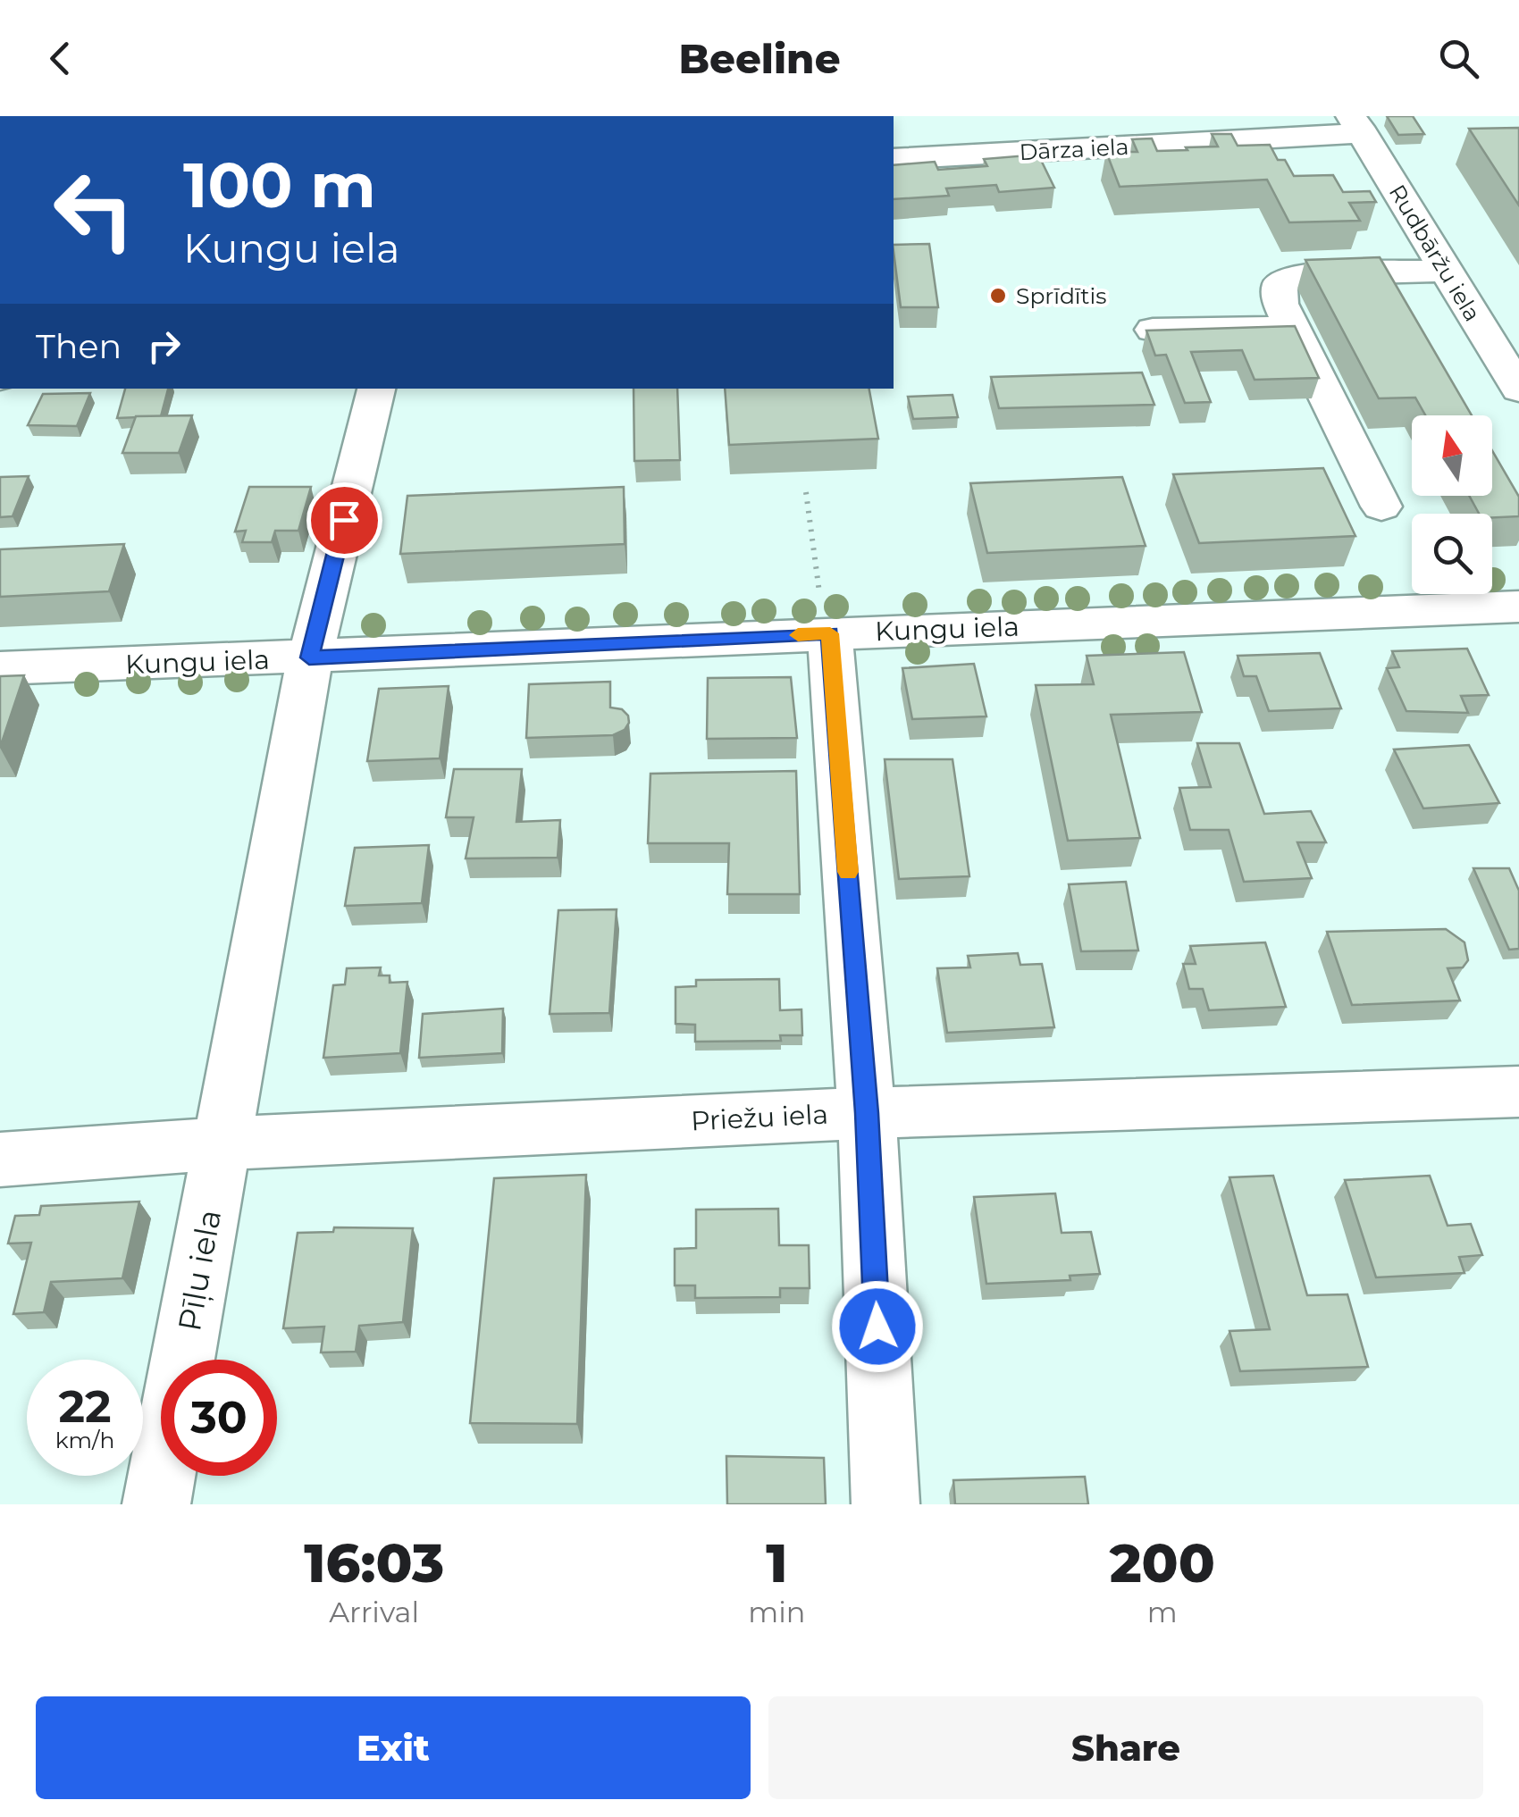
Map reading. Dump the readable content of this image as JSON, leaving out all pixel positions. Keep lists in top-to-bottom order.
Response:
{
  "streets": {
    "street": [
      "Dārza iela",
      "Rudbāržu iela",
      "Kungu iela",
      "Priežu iela",
      "Pīļu iela"
    ]
  },
  "crossings": [
    ["Dārza iela", "Rudbāržu iela"],
    ["Kungu iela", "Pīļu iela"],
    ["Priežu iela", "Pīļu iela"]
  ],
  "places": ["Sprīdītis"],
  "north": "top",
  "page": {
    "header": "Beeline",
    "turn": ["100 m", "Kungu iela"],
    "then": "Then",
    "speed": "22 km/h",
    "limit": "30",
    "eta": [
      "16:03",
      "Arrival",
      "1",
      "min",
      "200",
      "m"
    ],
    "buttons": ["Exit", "Share"]
  }
}
